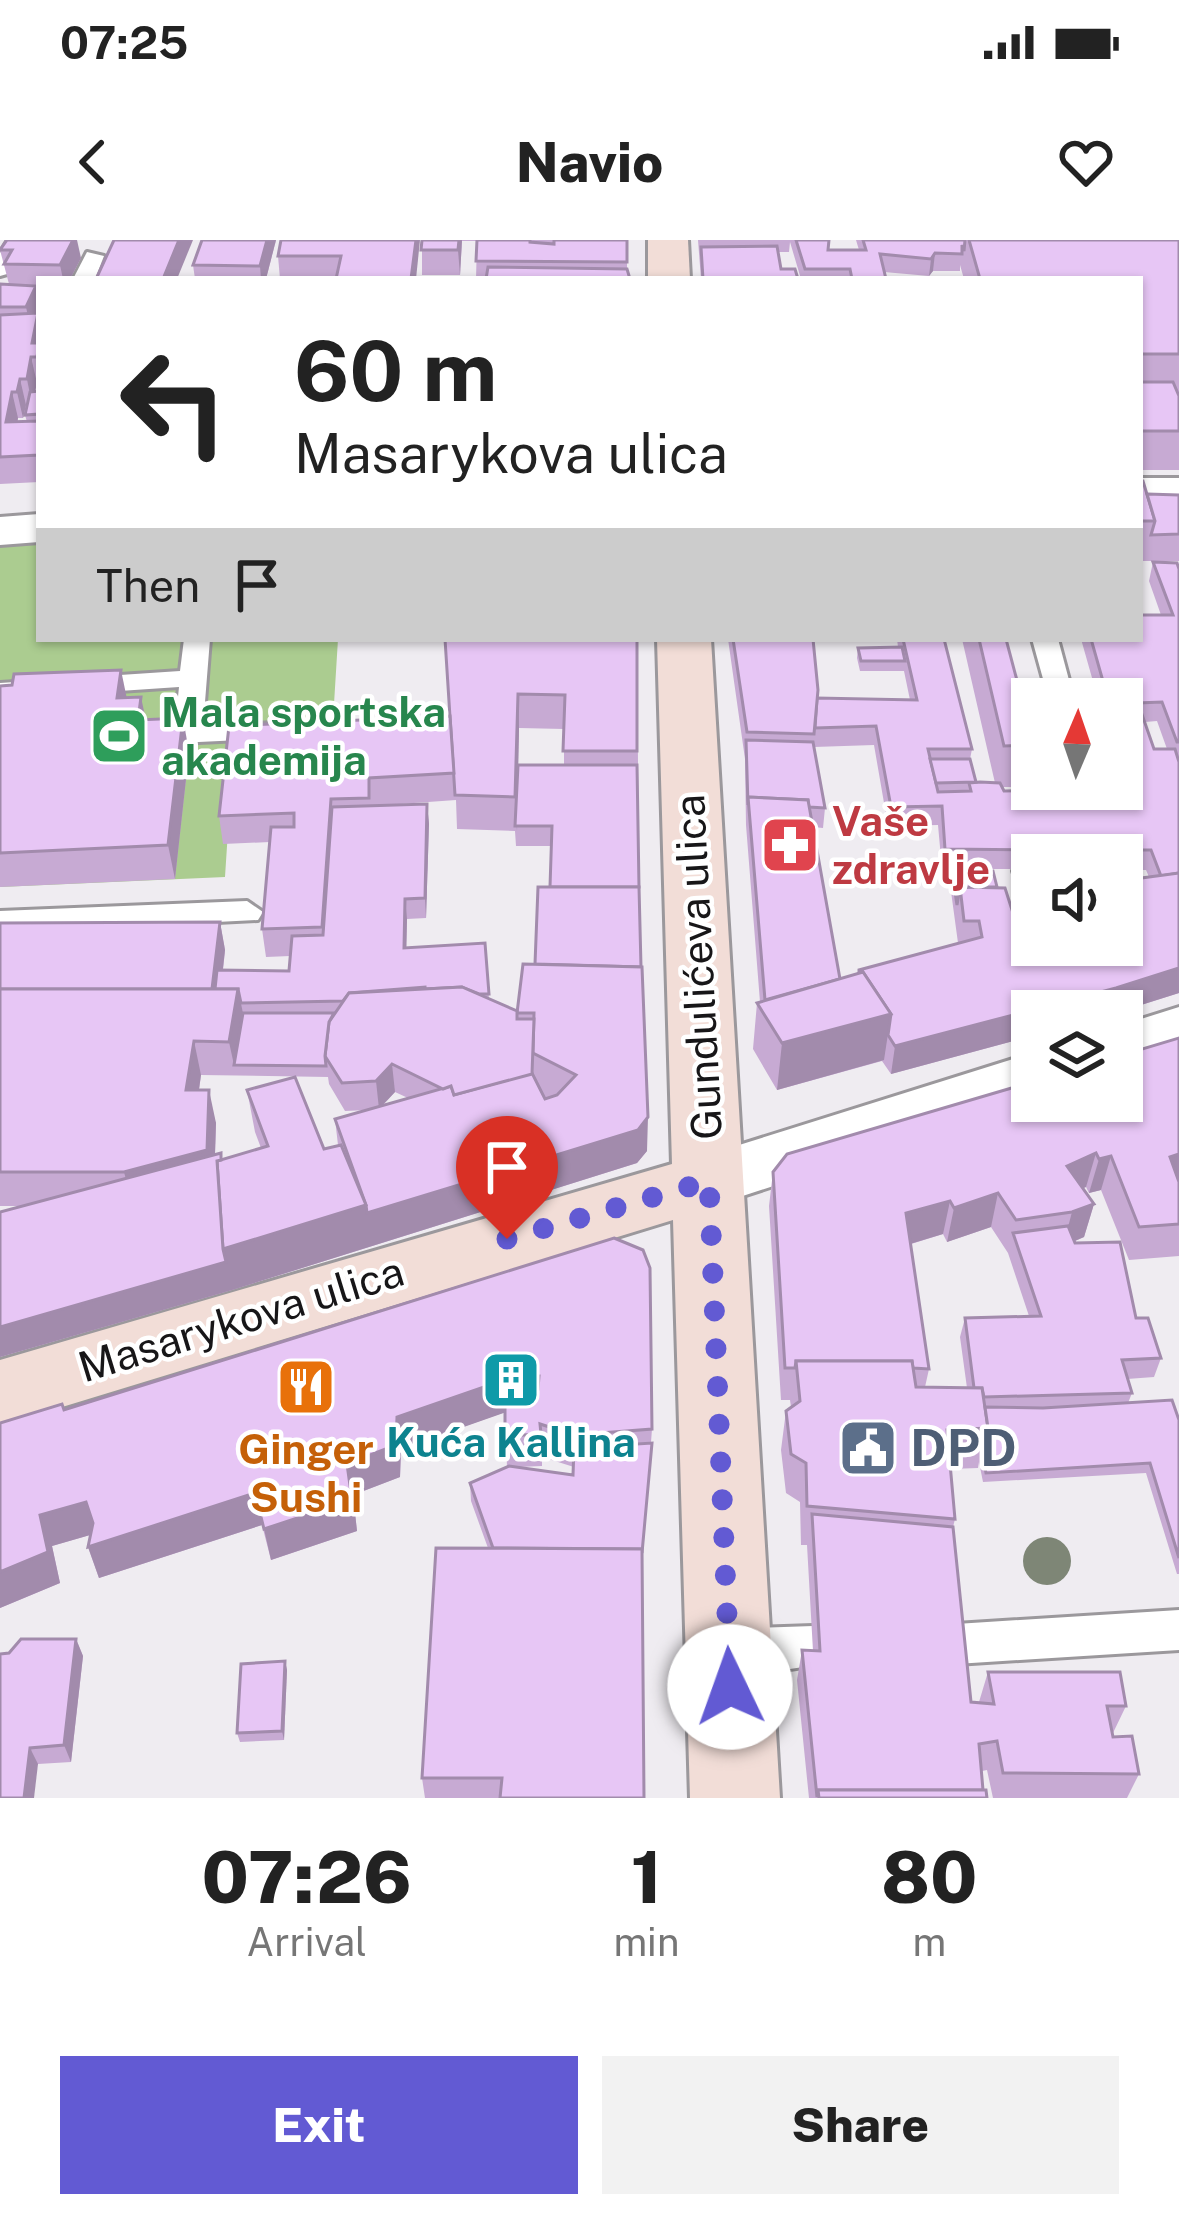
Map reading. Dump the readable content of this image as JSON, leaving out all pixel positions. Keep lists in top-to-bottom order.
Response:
{
  "streets": {
    "street": ["Gundulićeva ulica", "Masarykova ulica"]
  },
  "crossings": [
    ["Gundulićeva ulica", "Masarykova ulica"]
  ],
  "places": {
    "sports": ["Mala sportska akademija"],
    "pharmacy": ["Vaše zdravlje"],
    "building": ["Kuća Kallina"],
    "restaurant": ["Ginger Sushi"],
    "public building": ["DPD"]
  },
  "north": "top",
  "page": {
    "status": "07:25",
    "header": "Navio",
    "turn": ["60 m", "Masarykova ulica"],
    "then": "Then",
    "eta": [
      "07:26",
      "Arrival",
      "1",
      "min",
      "80",
      "m"
    ],
    "buttons": ["Exit", "Share"]
  }
}
